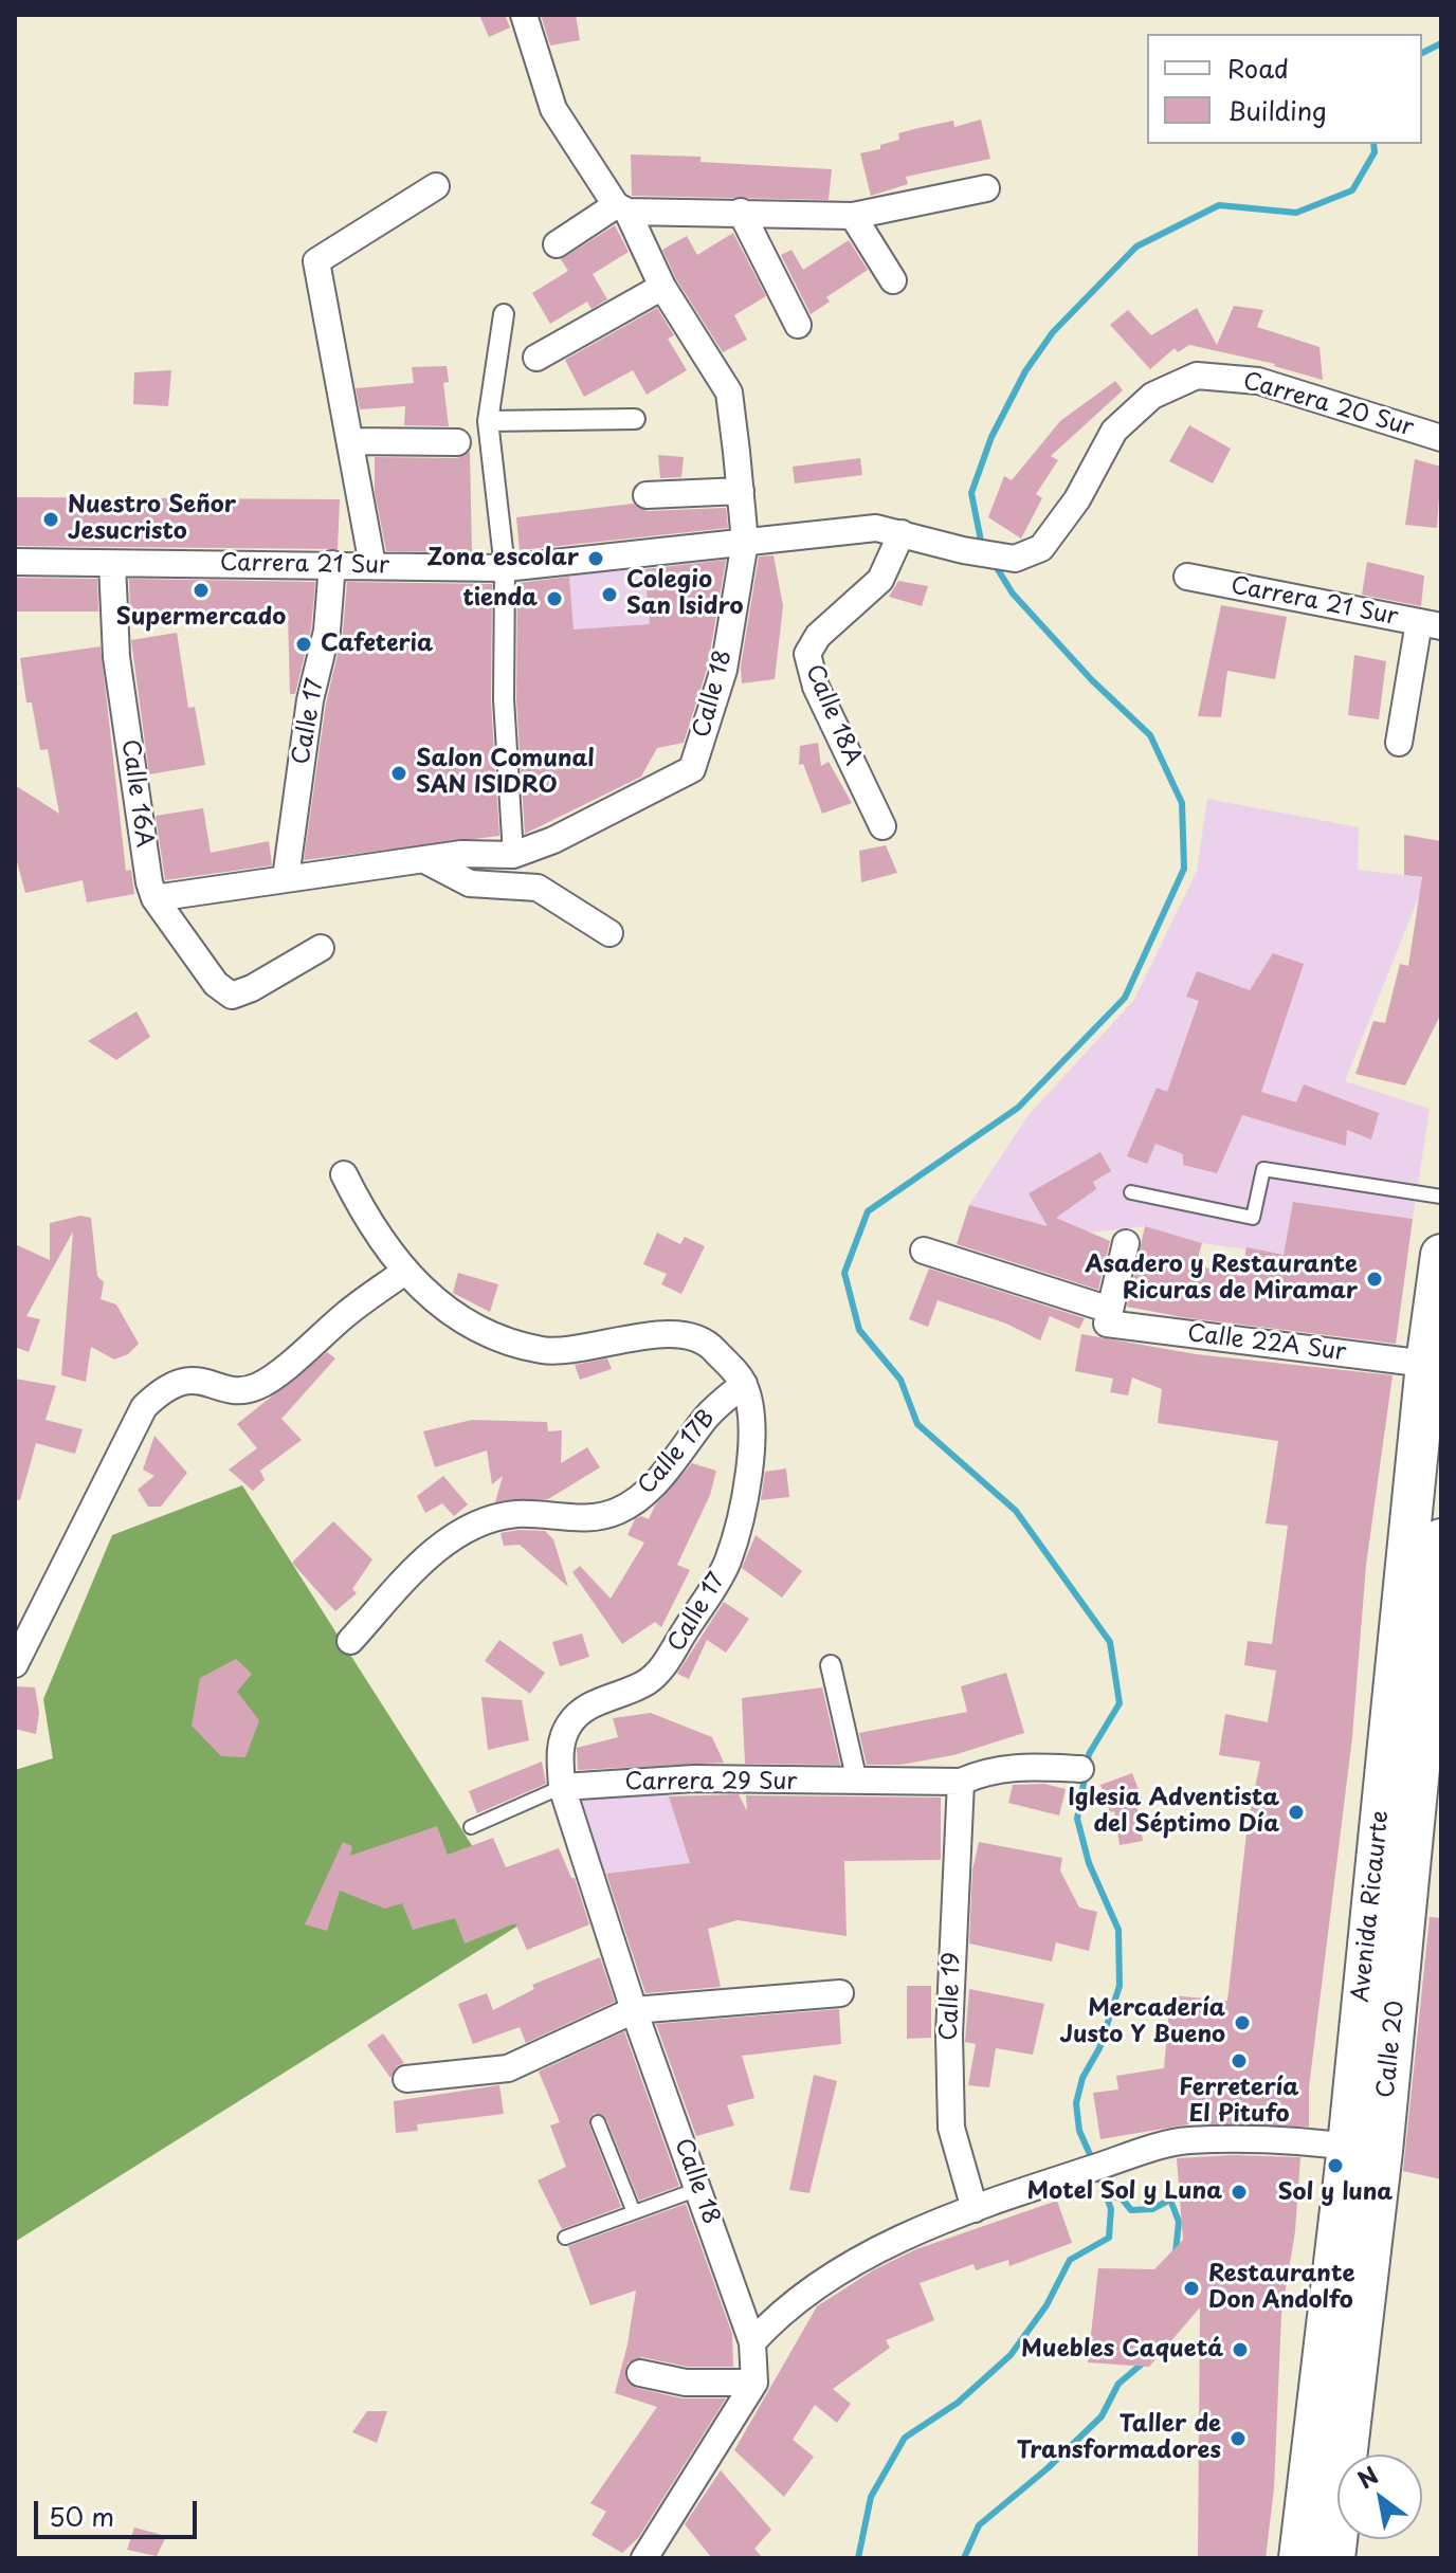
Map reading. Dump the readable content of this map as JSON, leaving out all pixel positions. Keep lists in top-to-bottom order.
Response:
{
  "streets": {
    "main road": ["Avenida Ricaurte", "Calle 20"],
    "street": [
      "Carrera 20 Sur",
      "Carrera 21 Sur",
      "Calle 18",
      "Calle 18A",
      "Calle 17",
      "Calle 16A",
      "Calle 22A Sur",
      "Calle 17B",
      "Carrera 29 Sur",
      "Calle 19"
    ]
  },
  "crossings": [
    ["Carrera 20 Sur", "Carrera 21 Sur"],
    ["Carrera 20 Sur", "Calle 18"],
    ["Carrera 20 Sur", "Calle 18A"],
    ["Carrera 21 Sur", "Calle 18"],
    ["Carrera 21 Sur", "Calle 17"],
    ["Carrera 21 Sur", "Calle 16A"],
    ["Calle 18", "Calle 17"],
    ["Calle 18", "Calle 16A"],
    ["Calle 18", "Carrera 29 Sur"],
    ["Calle 17", "Calle 17B"],
    ["Calle 17", "Carrera 29 Sur"],
    ["Calle 22A Sur", "Avenida Ricaurte"],
    ["Carrera 29 Sur", "Calle 19"],
    ["Avenida Ricaurte", "Calle 20"]
  ],
  "places": [
    "Nuestro Señor Jesucristo",
    "Zona escolar",
    "Supermercado",
    "Colegio San Isidro",
    "tienda",
    "Cafeteria",
    "Salon Comunal SAN ISIDRO",
    "Asadero y Restaurante Ricuras de Miramar",
    "Iglesia Adventista del Séptimo Día",
    "Mercadería Justo Y Bueno",
    "Ferretería El Pitufo",
    "Sol y luna",
    "Motel Sol y Luna",
    "Restaurante Don Andolfo",
    "Muebles Caquetá",
    "Taller de Transformadores"
  ],
  "legend": ["Road", "Building"],
  "scale_bar": "50 m",
  "north": "top left"
}
